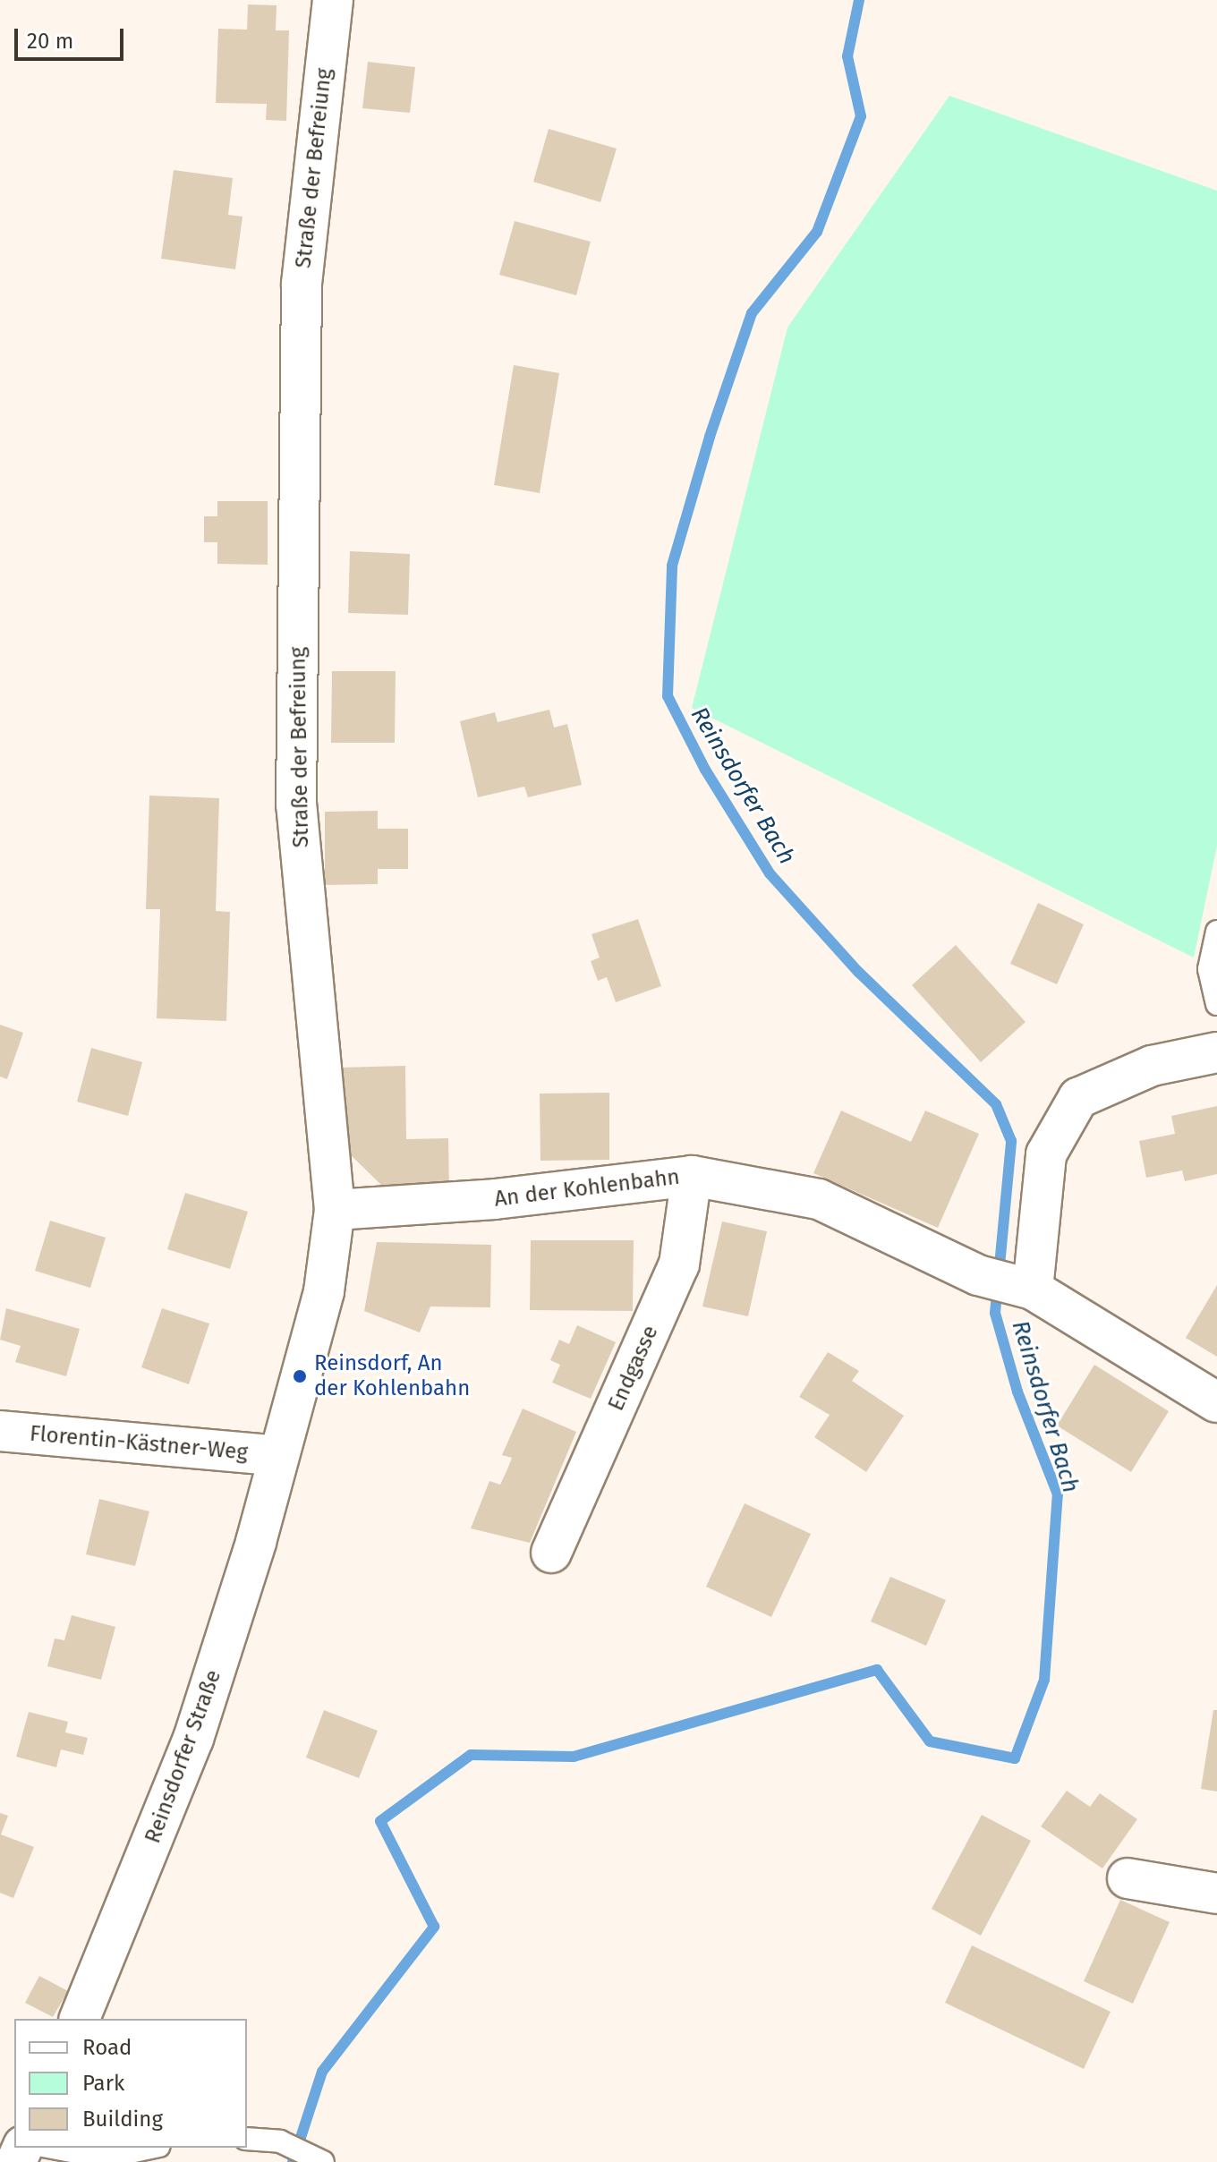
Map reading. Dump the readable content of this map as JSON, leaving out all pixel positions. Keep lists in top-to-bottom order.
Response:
{
  "streets": {
    "street": [
      "Straße der Befreiung",
      "An der Kohlenbahn",
      "Endgasse",
      "Florentin-Kästner-Weg",
      "Reinsdorfer Straße"
    ]
  },
  "crossings": [
    ["Straße der Befreiung", "An der Kohlenbahn"],
    ["Straße der Befreiung", "Florentin-Kästner-Weg"],
    ["Straße der Befreiung", "Reinsdorfer Straße"],
    ["An der Kohlenbahn", "Endgasse"],
    ["Florentin-Kästner-Weg", "Reinsdorfer Straße"]
  ],
  "water": ["Reinsdorfer Bach"],
  "places": ["Reinsdorf, An der Kohlenbahn"],
  "legend": ["Road", "Park", "Building"],
  "scale_bar": "20 m"
}
